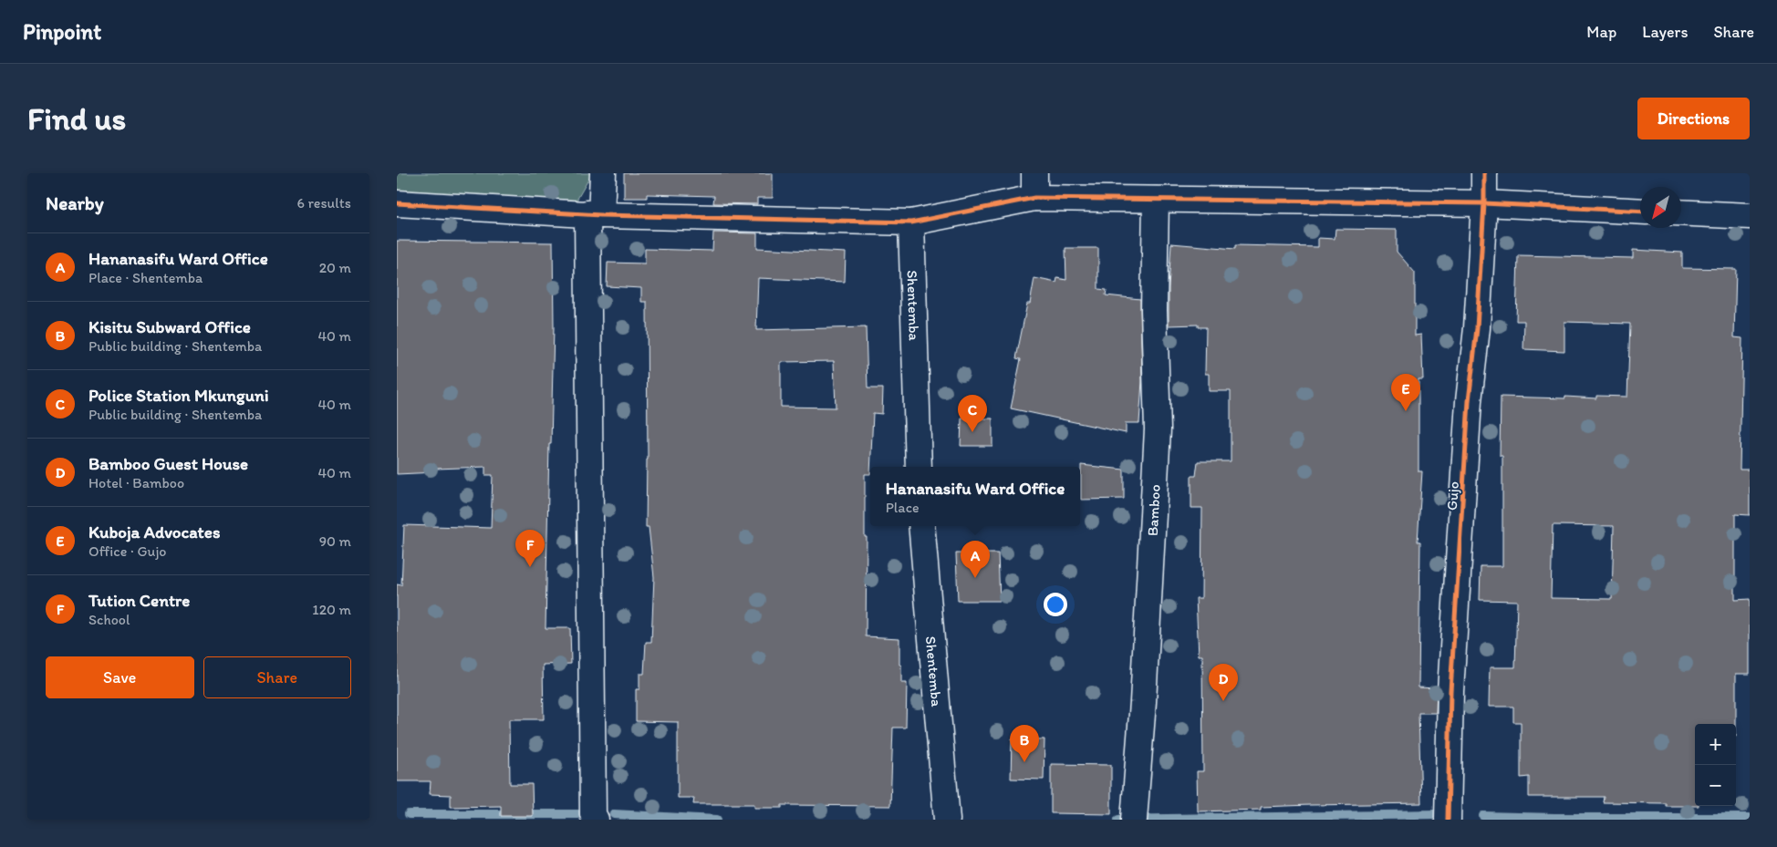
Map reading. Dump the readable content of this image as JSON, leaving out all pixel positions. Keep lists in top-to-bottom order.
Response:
{
  "streets": {
    "street": ["Shentemba", "Gujo", "Bamboo"]
  },
  "north": "bottom left",
  "page": {
    "header": "Pinpoint",
    "nav": ["Map", "Layers", "Share"],
    "buttons": [
      "Directions",
      ["Save", "Share"]
    ],
    "title": "Find us",
    "heading": ["Nearby", "6 results"],
    "list": [
      {
        "mark": "A",
        "name": "Hananasifu Ward Office",
        "note": "Place · Shentemba",
        "value": "20 m"
      },
      {
        "mark": "B",
        "name": "Kisitu Subward Office",
        "note": "Public building · Shentemba",
        "value": "40 m"
      },
      {
        "mark": "C",
        "name": "Police Station Mkunguni",
        "note": "Public building · Shentemba",
        "value": "40 m"
      },
      {
        "mark": "D",
        "name": "Bamboo Guest House",
        "note": "Hotel · Bamboo",
        "value": "40 m"
      },
      {
        "mark": "E",
        "name": "Kuboja Advocates",
        "note": "Office · Gujo",
        "value": "90 m"
      },
      {
        "mark": "F",
        "name": "Tution Centre",
        "note": "School",
        "value": "120 m"
      }
    ],
    "pins": [
      "E",
      "C",
      "F",
      "A",
      "D",
      "B"
    ],
    "popup": ["Hananasifu Ward Office", "Place"],
    "map_buttons": ["+", "−"]
  }
}
